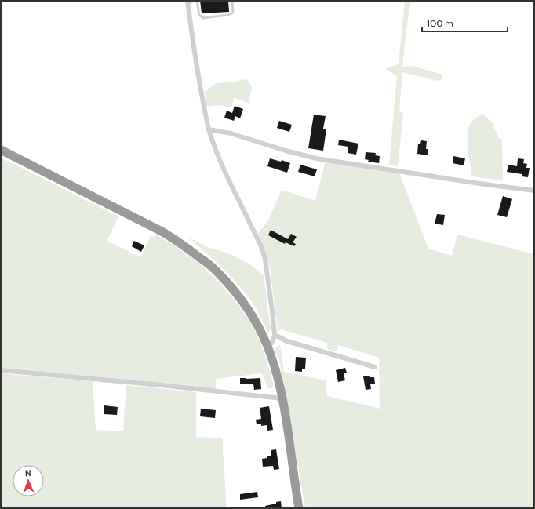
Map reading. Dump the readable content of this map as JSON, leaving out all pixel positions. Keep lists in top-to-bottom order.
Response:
{
  "scale_bar": "100 m",
  "north": "top"
}
